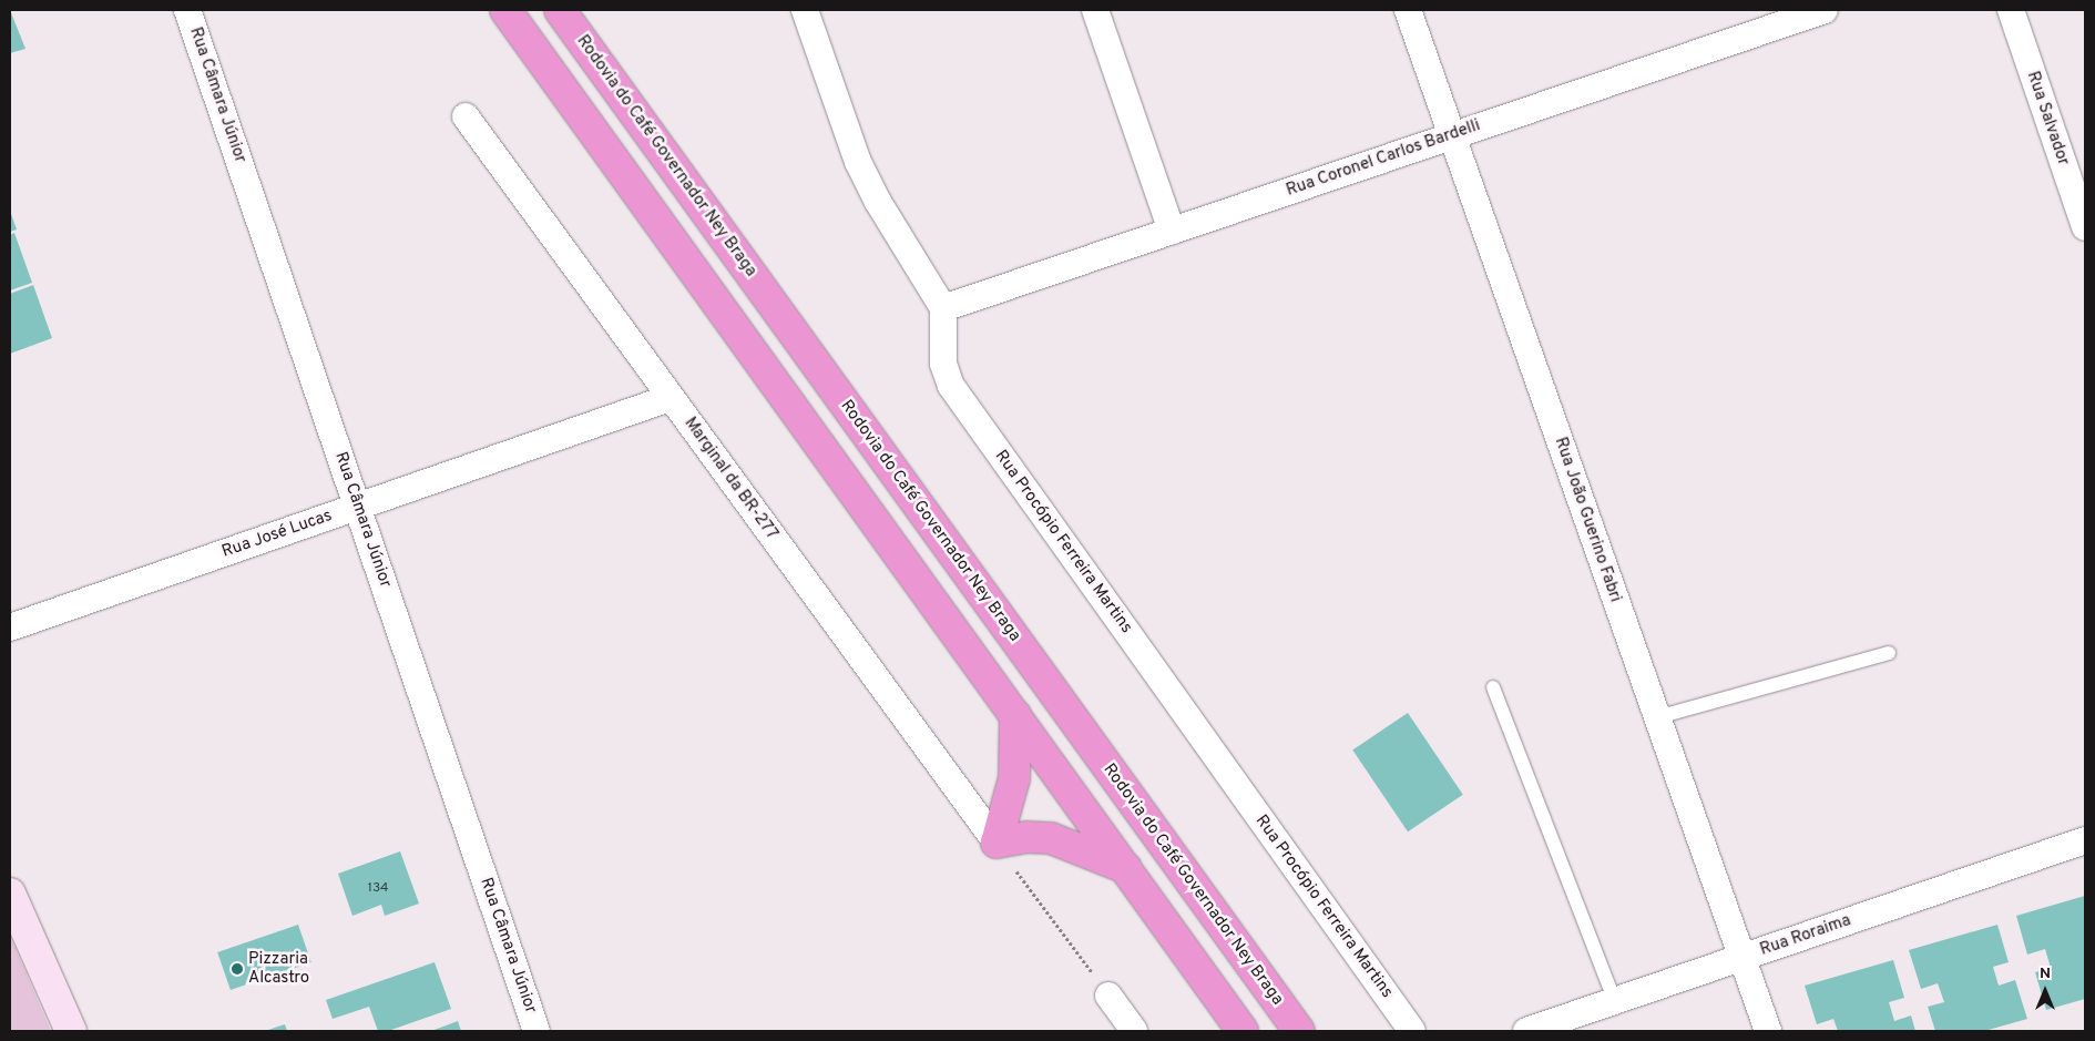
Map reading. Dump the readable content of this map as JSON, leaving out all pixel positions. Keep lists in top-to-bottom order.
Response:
{
  "streets": {
    "highway": ["Rodovia do Café Governador Ney Braga"],
    "street": [
      "Rua Câmara Júnior",
      "Rua Salvador",
      "Rua Coronel Carlos Bardelli",
      "Marginal da BR-277",
      "Rua João Guerino Fabri",
      "Rua José Lucas",
      "Rua Procópio Ferreira Martins",
      "Rua Roraima"
    ]
  },
  "crossings": [
    ["Rua Câmara Júnior", "Rua José Lucas"],
    ["Rua Coronel Carlos Bardelli", "Rua João Guerino Fabri"],
    ["Rua Coronel Carlos Bardelli", "Rua Procópio Ferreira Martins"],
    ["Marginal da BR-277", "Rua José Lucas"],
    ["Rua João Guerino Fabri", "Rua Roraima"]
  ],
  "places": ["Pizzaria Alcastro"],
  "house_numbers": ["134"],
  "north": "top"
}
